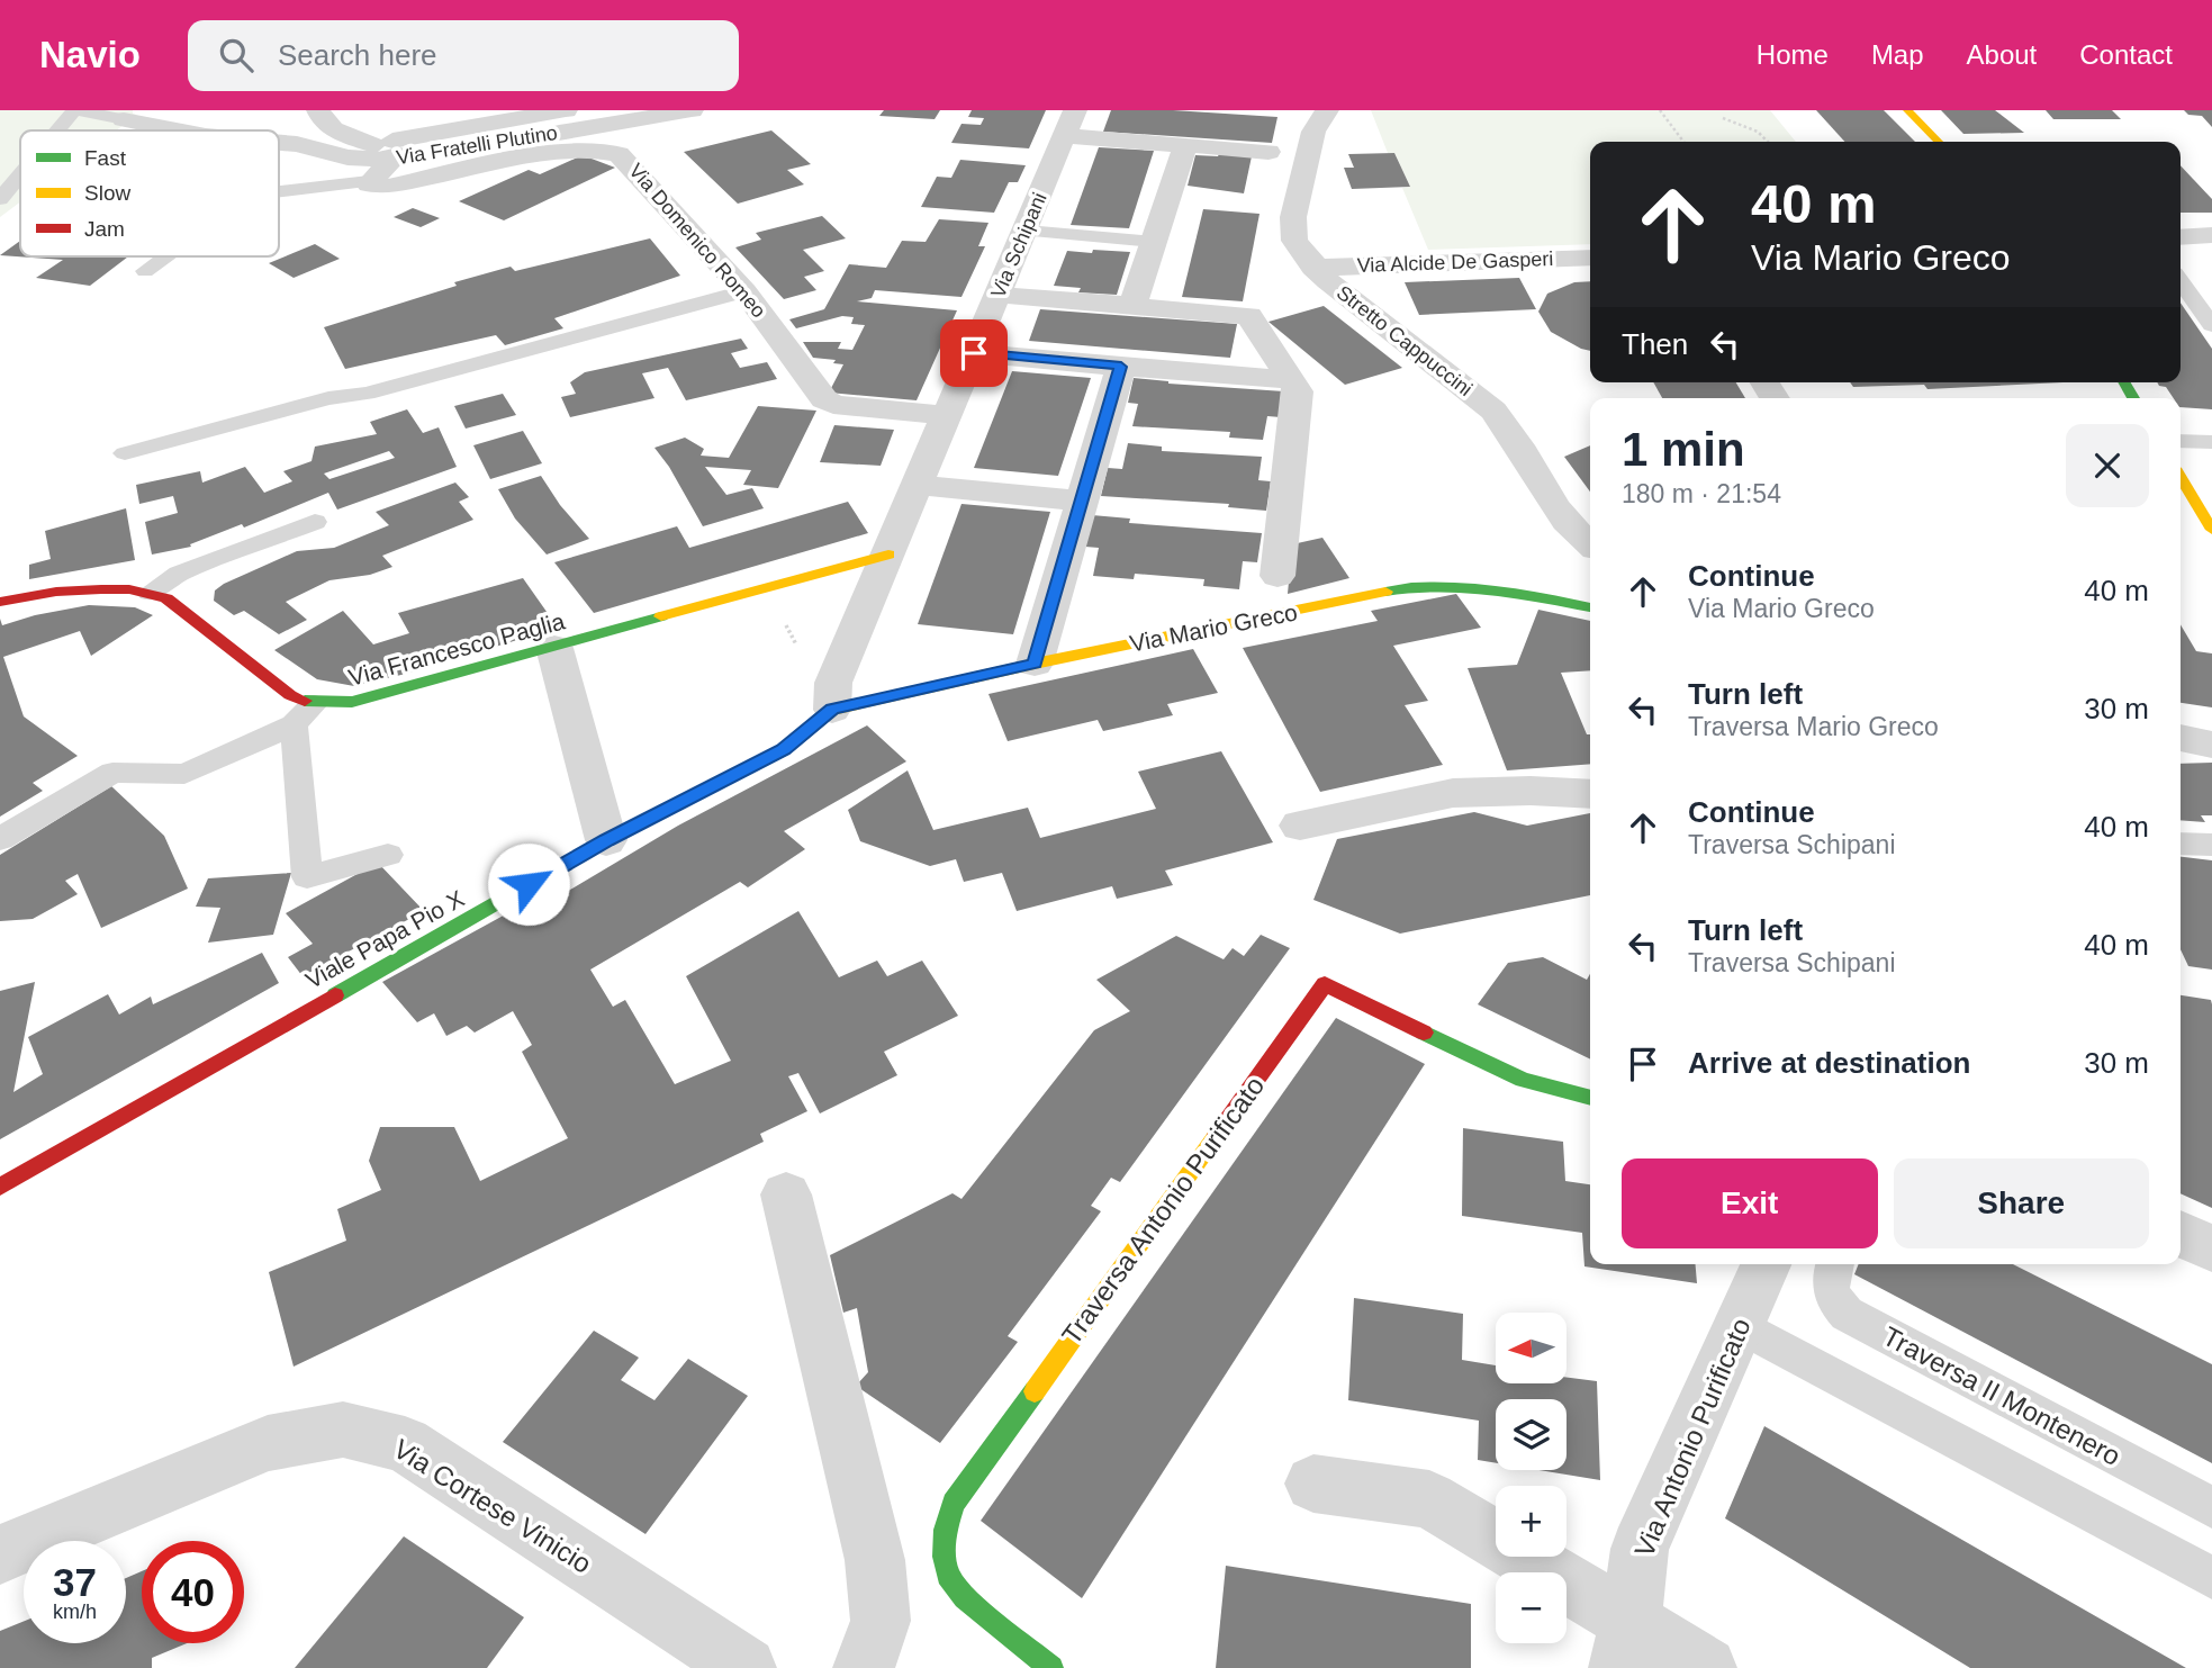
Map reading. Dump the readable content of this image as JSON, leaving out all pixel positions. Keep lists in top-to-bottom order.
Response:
{
  "streets": {
    "street": [
      "Via Fratelli Plutino",
      "Via Domenico Romeo",
      "Via Schipani",
      "Via Alcide De Gasperi",
      "Stretto Cappuccini",
      "Via Mario Greco",
      "Via Francesco Paglia",
      "Viale Papa Pio X",
      "Traversa Antonio Purificato",
      "Via Antonio Purificato",
      "Via Cortese Vinicio"
    ],
    "lane": ["Traversa II Montenero"]
  },
  "crossings": [
    ["Via Domenico Romeo", "Via Schipani"],
    ["Via Schipani", "Via Mario Greco"],
    ["Via Schipani", "Via Francesco Paglia"],
    ["Via Schipani", "Viale Papa Pio X"],
    ["Via Alcide De Gasperi", "Stretto Cappuccini"],
    ["Via Mario Greco", "Viale Papa Pio X"]
  ],
  "legend": ["Fast", "Slow", "Jam"],
  "north": "left",
  "page": {
    "header": "Navio",
    "search": "Search here",
    "nav": [
      "Home",
      "Map",
      "About",
      "Contact"
    ],
    "turn": ["40 m", "Via Mario Greco"],
    "then": "Then",
    "heading": ["1 min", "180 m · 21:54"],
    "list": [
      {
        "name": "Continue",
        "note": "Via Mario Greco",
        "value": "40 m"
      },
      {
        "name": "Turn left",
        "note": "Traversa Mario Greco",
        "value": "30 m"
      },
      {
        "name": "Continue",
        "note": "Traversa Schipani",
        "value": "40 m"
      },
      {
        "name": "Turn left",
        "note": "Traversa Schipani",
        "value": "40 m"
      },
      {
        "name": "Arrive at destination",
        "value": "30 m"
      }
    ],
    "buttons": ["Exit", "Share"],
    "map_buttons": ["+", "−"],
    "speed": "37 km/h",
    "limit": "40"
  }
}
